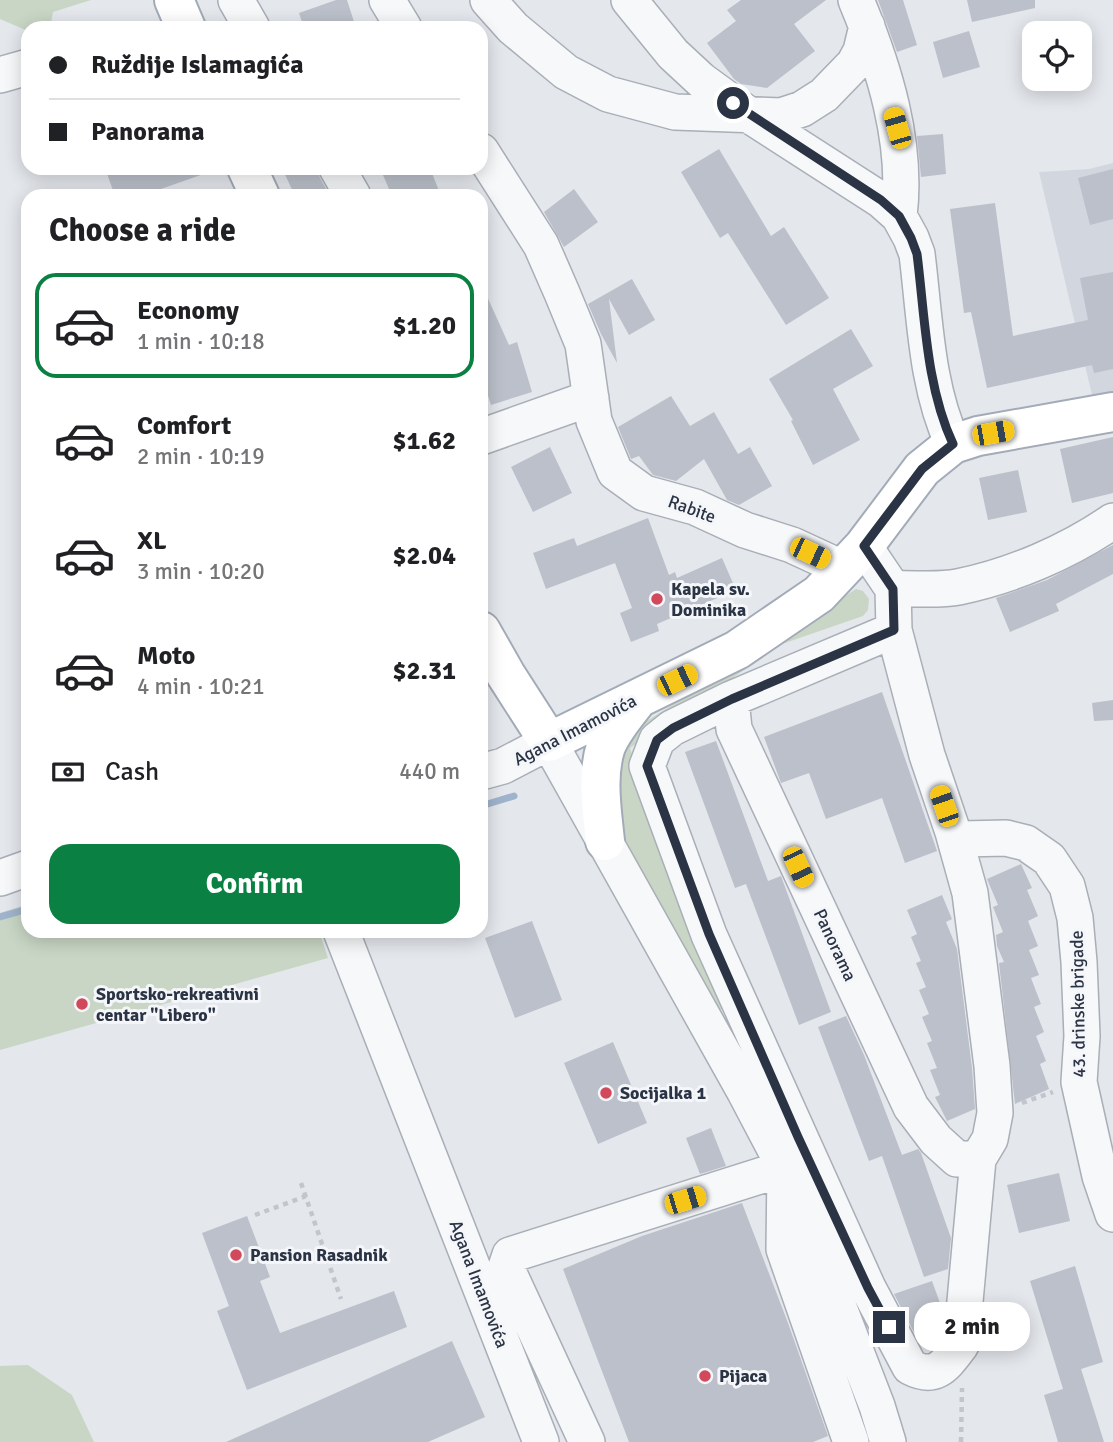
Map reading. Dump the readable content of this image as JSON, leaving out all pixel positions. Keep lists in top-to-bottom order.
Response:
{
  "streets": {
    "main road": ["Agana Imamovića"],
    "street": ["Rabite", "Panorama", "43. drinske brigade"]
  },
  "crossings": [
    ["Rabite", "Agana Imamovića"]
  ],
  "places": [
    "Kapela sv. Dominika",
    "Sportsko-rekreativni centar \"Libero\"",
    "Socijalka 1",
    "Pansion Rasadnik",
    "Pijaca"
  ],
  "page": {
    "banner": ["Ruždije Islamagića", "Panorama"],
    "heading": "Choose a ride",
    "list": [
      {
        "name": "Economy",
        "note": "1 min · 10:18",
        "value": "$1.20"
      },
      {
        "name": "Comfort",
        "note": "2 min · 10:19",
        "value": "$1.62"
      },
      {
        "name": "XL",
        "note": "3 min · 10:20",
        "value": "$2.04"
      },
      {
        "name": "Moto",
        "note": "4 min · 10:21",
        "value": "$2.31"
      }
    ],
    "pay": ["Cash", "440 m"],
    "buttons": "Confirm",
    "bubble": "2 min"
  }
}
